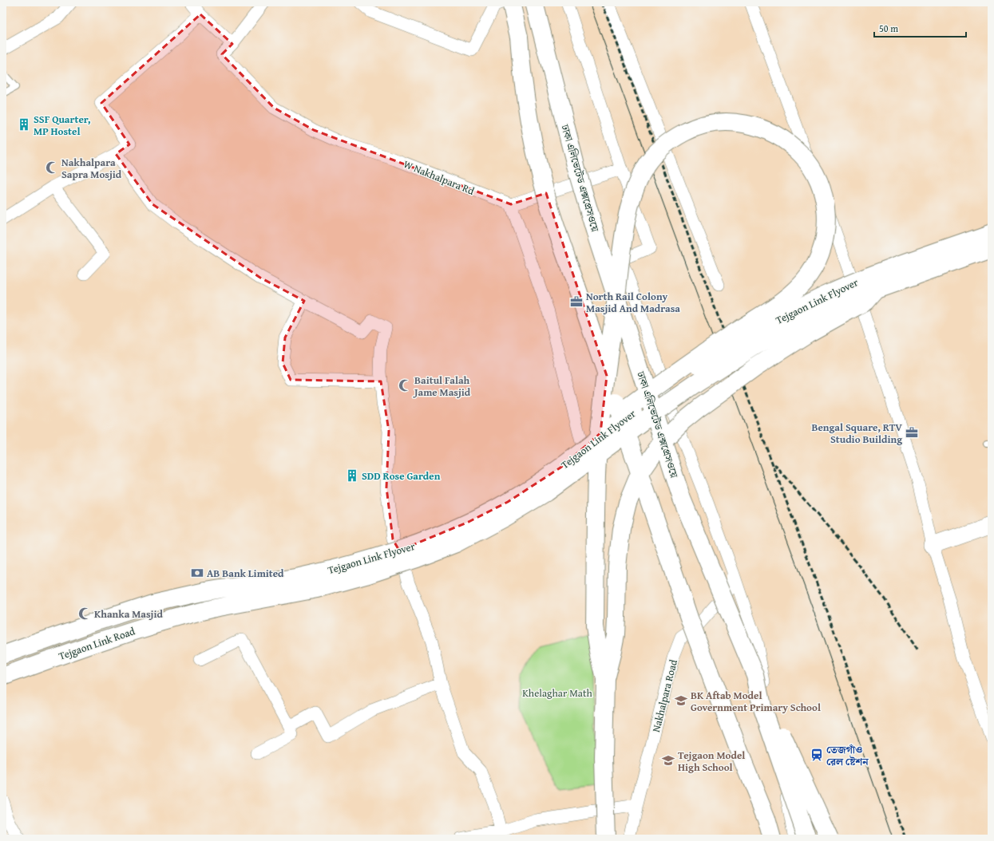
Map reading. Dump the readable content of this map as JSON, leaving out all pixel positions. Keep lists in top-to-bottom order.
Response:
{
  "streets": {
    "main road": ["ঢাকা এলিভেটেড এক্সপ্রেসওয়ে", "Tejgaon Link Flyover", "Tejgaon Link Road"],
    "street": ["W Nakhalpara Rd", "Nakhalpara Road"]
  },
  "crossings": [
    ["Tejgaon Link Flyover", "Tejgaon Link Road"]
  ],
  "parks": ["Khelaghar Math"],
  "places": {
    "building": ["SSF Quarter, MP Hostel", "SDD Rose Garden"],
    "mosque": ["Nakhalpara Sapra Mosjid", "Baitul Falah Jame Masjid", "Khanka Masjid"],
    "office": ["North Rail Colony Masjid And Madrasa", "Bengal Square, RTV Studio Building"],
    "bank": ["AB Bank Limited"],
    "school or university": ["BK Aftab Model Government Primary School", "Tejgaon Model High School"],
    "station": ["তেজগাঁও রেল ষ্টেশন"]
  },
  "scale_bar": "50 m"
}
